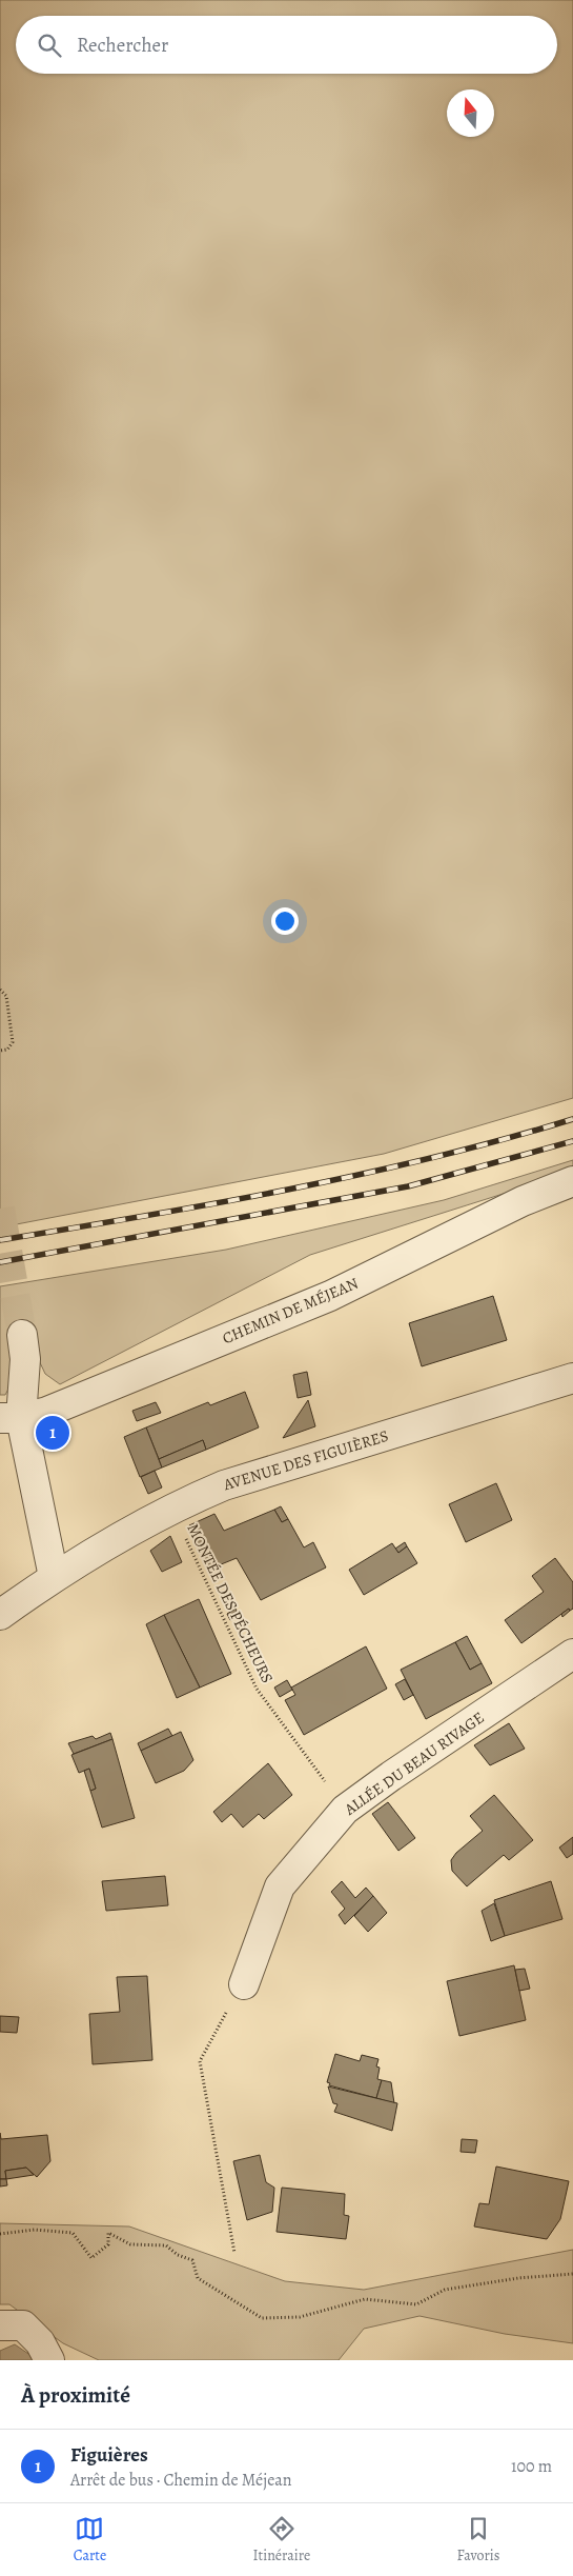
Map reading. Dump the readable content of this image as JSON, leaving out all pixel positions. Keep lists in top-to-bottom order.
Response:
{
  "streets": {
    "street": ["CHEMIN DE MÉJEAN", "AVENUE DES FIGUIÈRES", "ALLÉE DU BEAU RIVAGE"],
    "path": ["MONTÉE DES PÉCHEURS"]
  },
  "crossings": [
    ["AVENUE DES FIGUIÈRES", "MONTÉE DES PÉCHEURS"],
    ["MONTÉE DES PÉCHEURS", "ALLÉE DU BEAU RIVAGE"]
  ],
  "north": "top",
  "page": {
    "search": "Rechercher",
    "pins": "1",
    "heading": "À proximité",
    "list": [
      {
        "mark": "1",
        "name": "Figuières",
        "note": "Arrêt de bus · Chemin de Méjean",
        "value": "100 m"
      }
    ],
    "nav": ["Carte", "Itinéraire", "Favoris"]
  }
}
